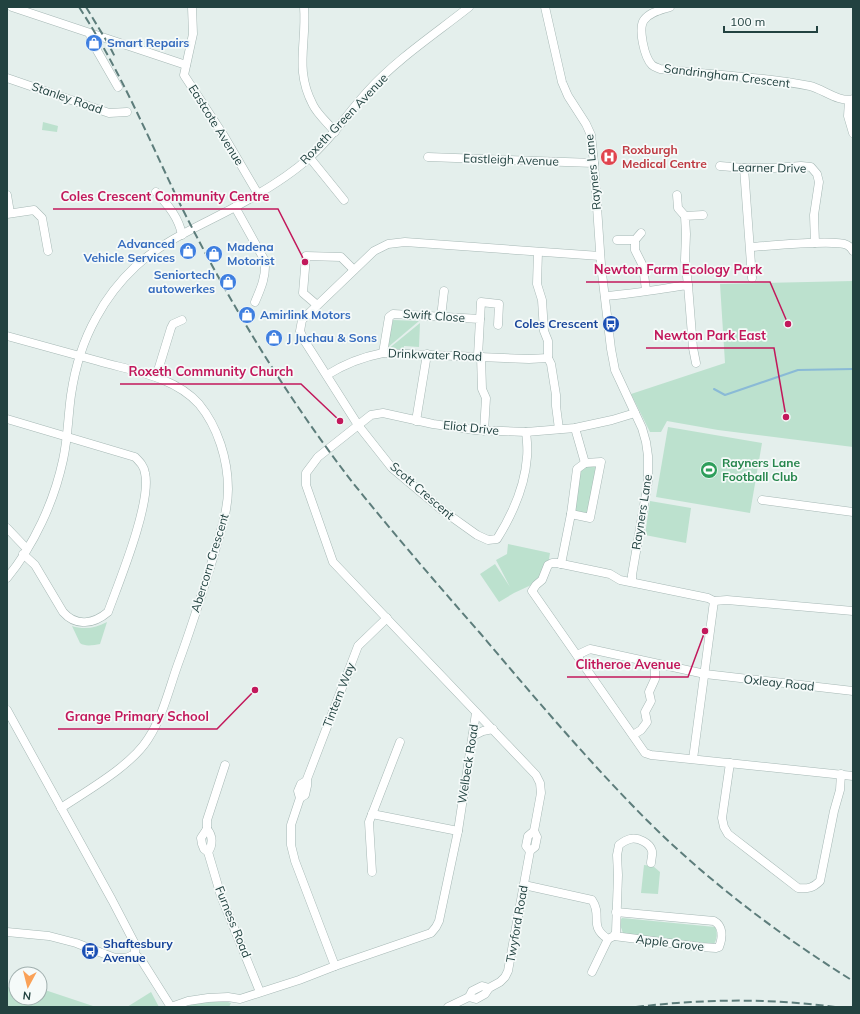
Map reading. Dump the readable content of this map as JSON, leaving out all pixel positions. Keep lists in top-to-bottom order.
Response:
{
  "streets": {
    "street": [
      "Sandringham Crescent",
      "Stanley Road",
      "Roxeth Green Avenue",
      "Eastcote Avenue",
      "Eastleigh Avenue",
      "Learner Drive",
      "Rayners Lane",
      "Swift Close",
      "Drinkwater Road",
      "Eliot Drive",
      "Scott Crescent",
      "Abercorn Crescent",
      "Oxleay Road",
      "Tintern Way",
      "Welbeck Road",
      "Furness Road",
      "Twyford Road",
      "Apple Grove"
    ]
  },
  "crossings": [
    ["Roxeth Green Avenue", "Eastcote Avenue"],
    ["Roxeth Green Avenue", "Abercorn Crescent"],
    ["Eastleigh Avenue", "Rayners Lane"],
    ["Rayners Lane", "Eliot Drive"],
    ["Swift Close", "Drinkwater Road"],
    ["Swift Close", "Eliot Drive"],
    ["Eliot Drive", "Scott Crescent"],
    ["Eliot Drive", "Welbeck Road"],
    ["Scott Crescent", "Welbeck Road"],
    ["Tintern Way", "Welbeck Road"],
    ["Welbeck Road", "Furness Road"],
    ["Welbeck Road", "Twyford Road"]
  ],
  "places": {
    "shop": [
      "Smart Repairs",
      "Advanced Vehicle Services",
      "Madena Motorist",
      "Seniortech autowerkes",
      "Amirlink Motors",
      "J Juchau & Sons"
    ],
    "hospital": ["Roxburgh Medical Centre"],
    "other": [
      "Coles Crescent Community Centre",
      "Newton Farm Ecology Park",
      "Newton Park East",
      "Roxeth Community Church",
      "Clitheroe Avenue",
      "Grange Primary School"
    ],
    "bus stop": ["Coles Crescent", "Shaftesbury Avenue"],
    "sports": ["Rayners Lane Football Club"]
  },
  "scale_bar": "100 m",
  "north": "bottom"
}
